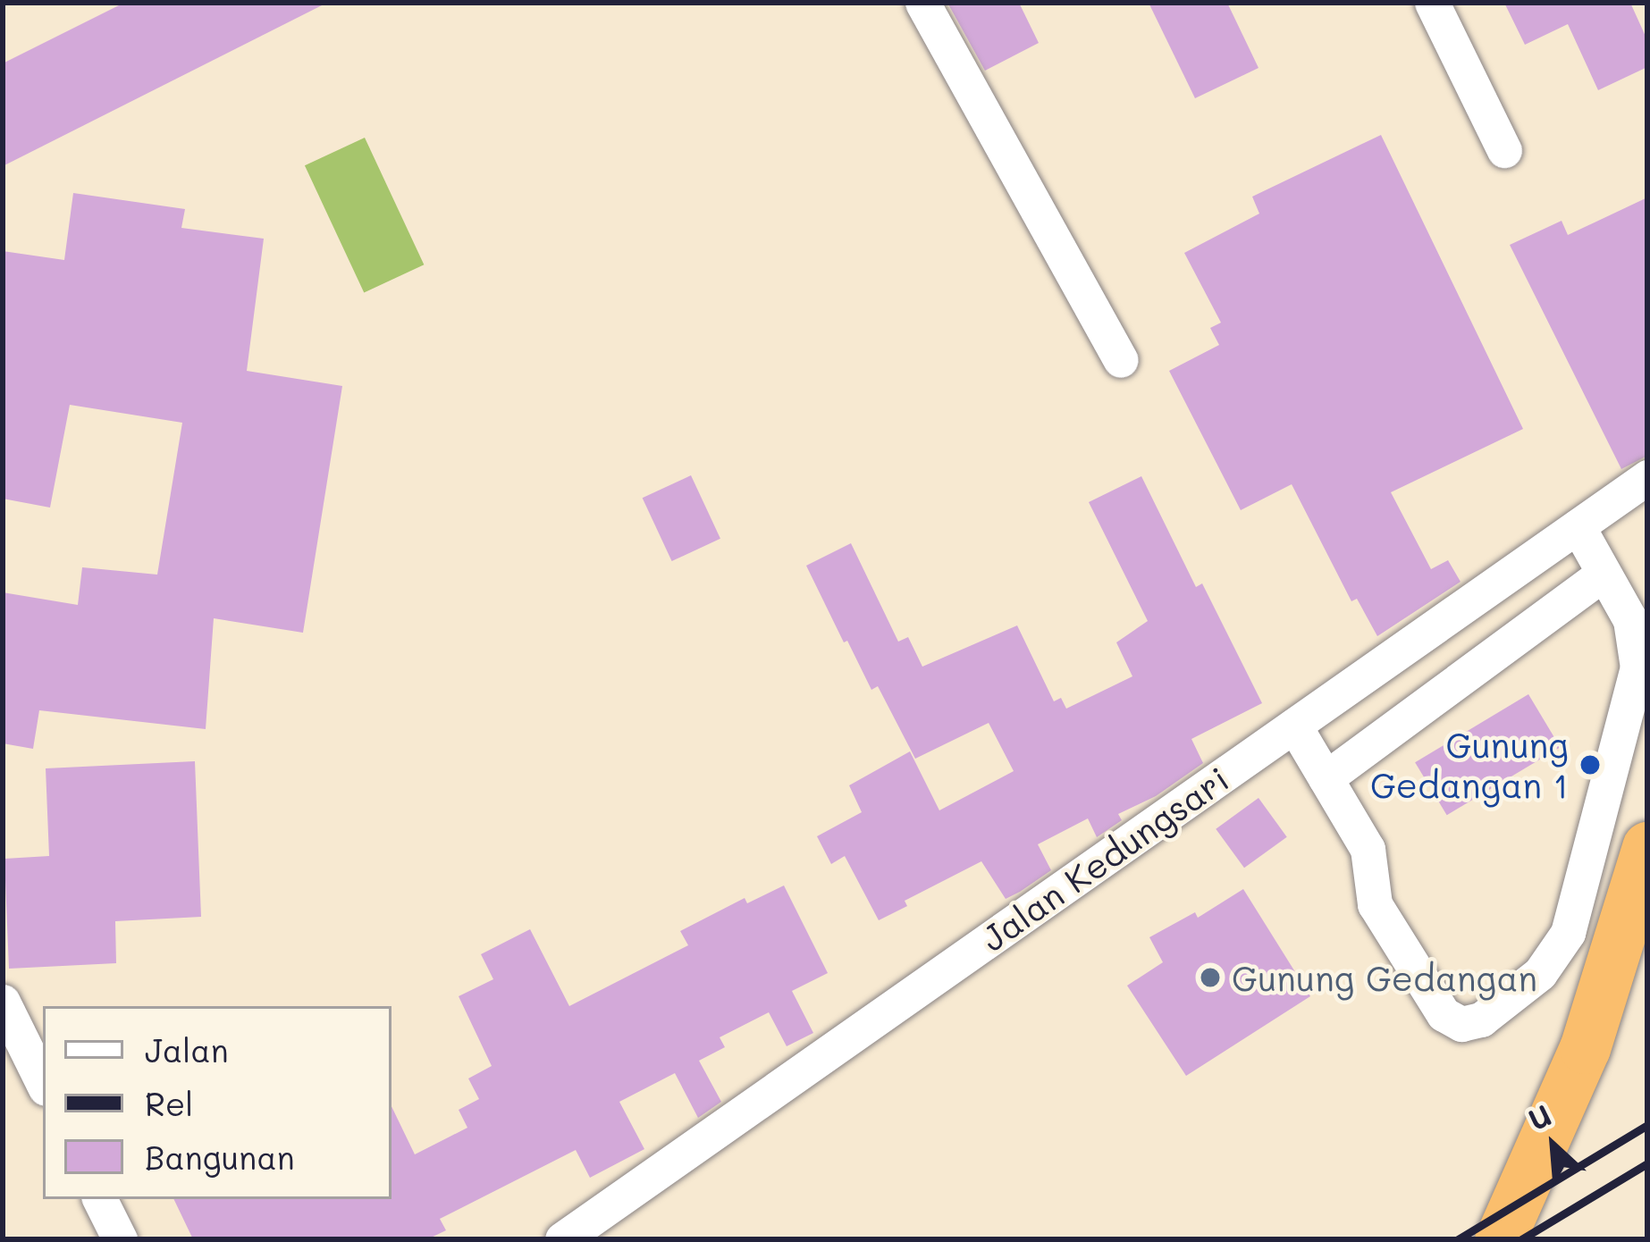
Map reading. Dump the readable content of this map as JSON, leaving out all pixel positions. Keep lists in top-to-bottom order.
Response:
{
  "streets": {
    "street": ["Jalan Kedungsari"]
  },
  "places": ["Gunung Gedangan 1", "Gunung Gedangan"],
  "legend": ["Jalan", "Rel", "Bangunan"],
  "north": "top left"
}
